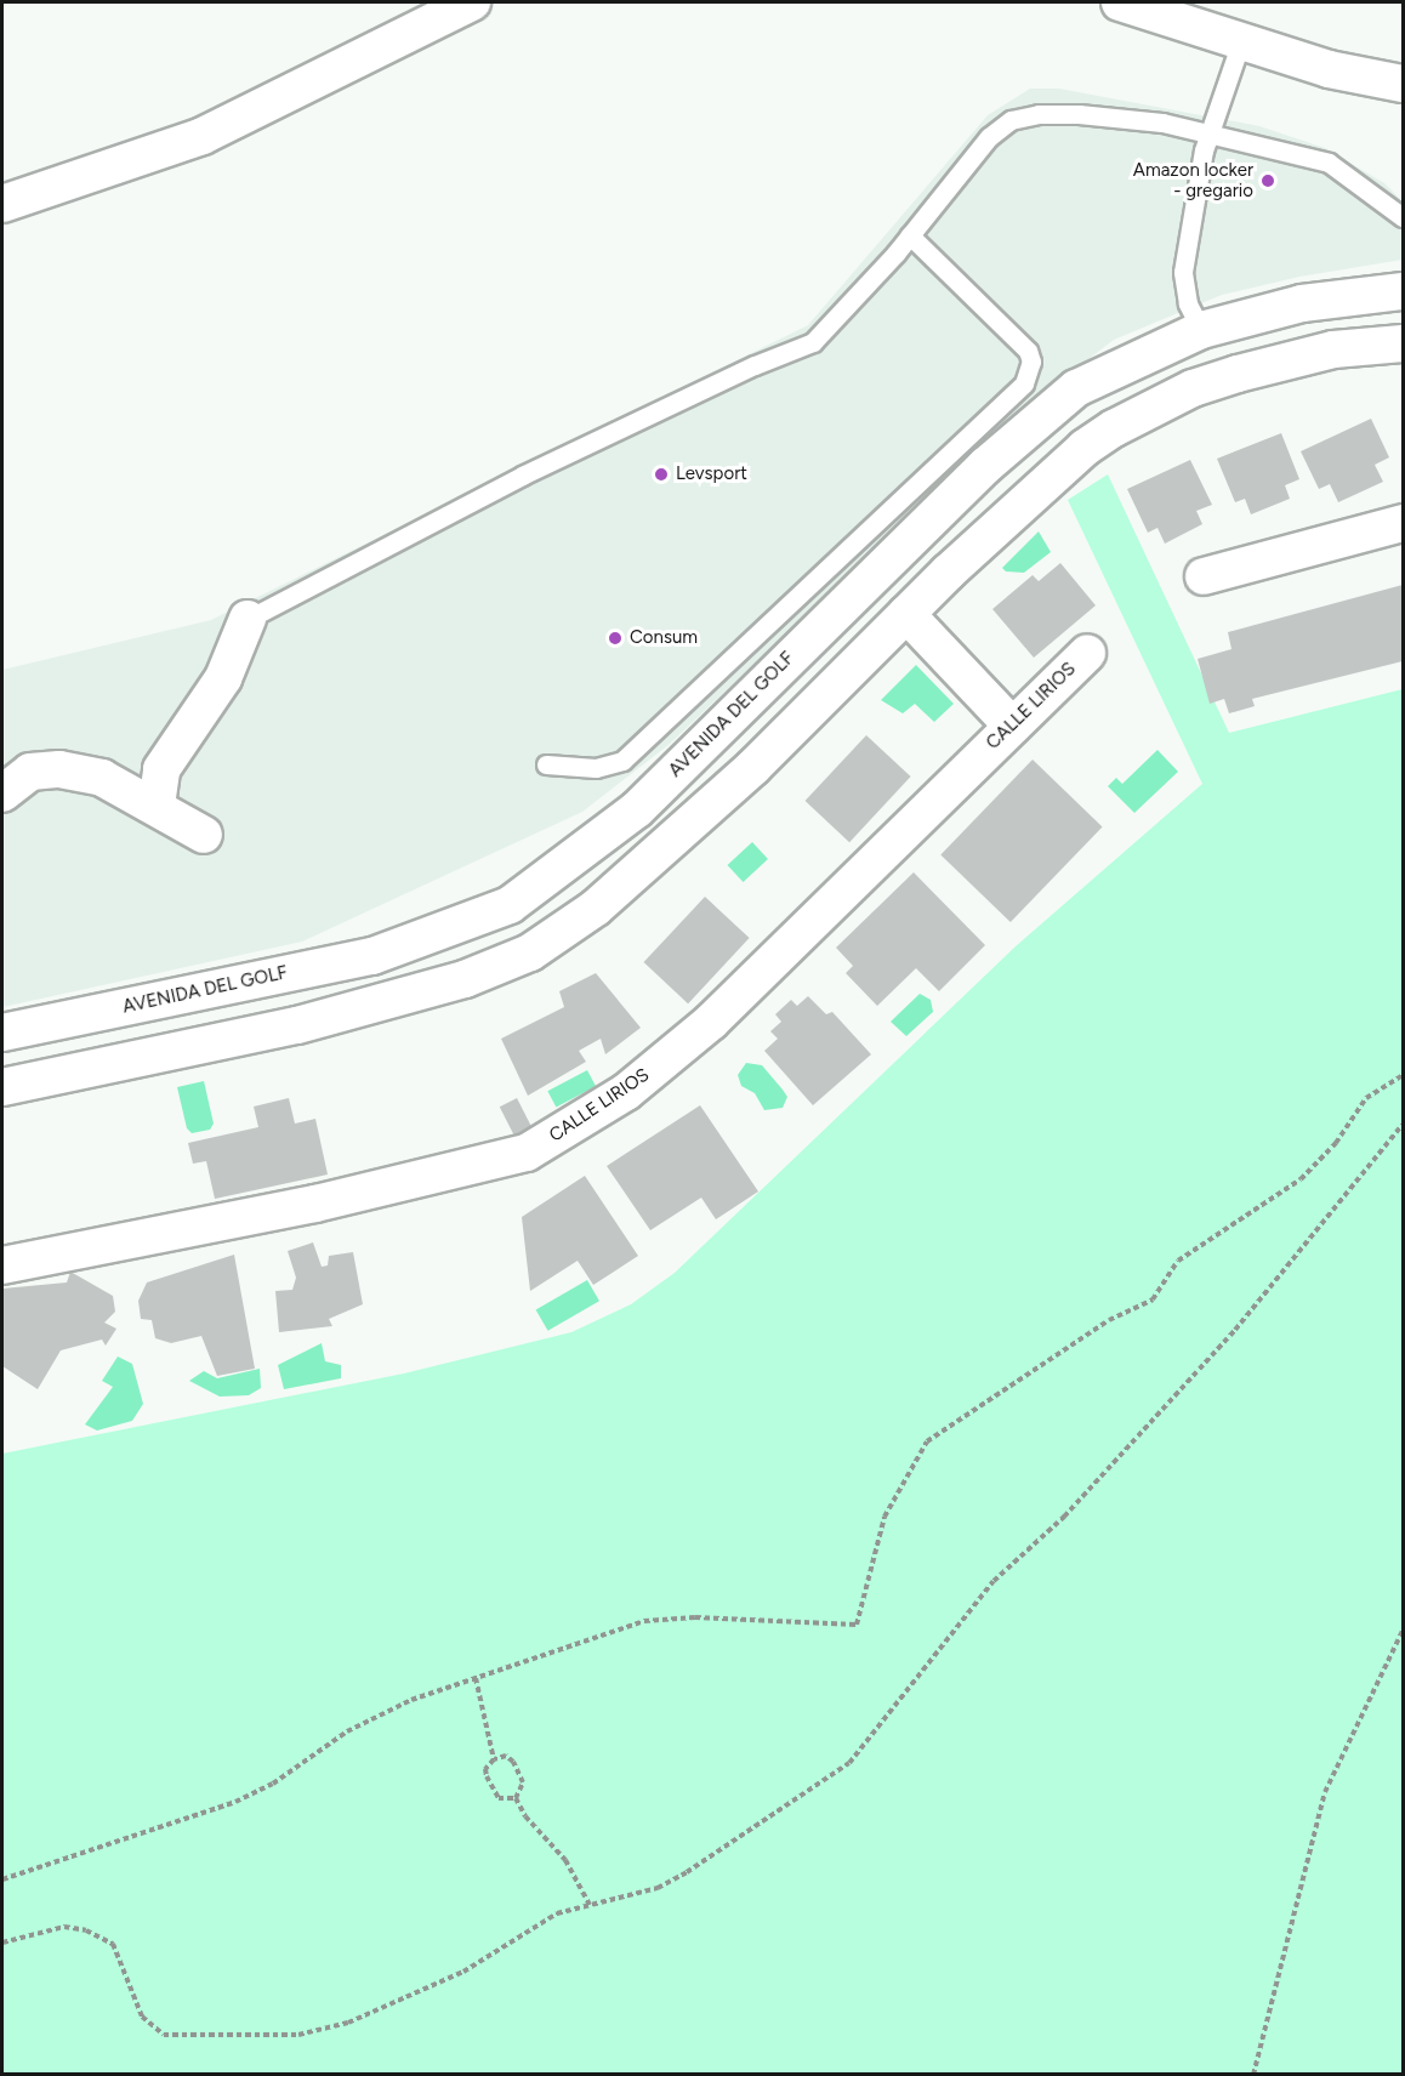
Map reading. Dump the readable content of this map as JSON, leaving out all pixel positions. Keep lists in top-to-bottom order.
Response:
{
  "streets": {
    "street": ["CALLE LIRIOS", "AVENIDA DEL GOLF"]
  },
  "places": ["Amazon locker - gregario", "Levsport", "Consum"]
}
